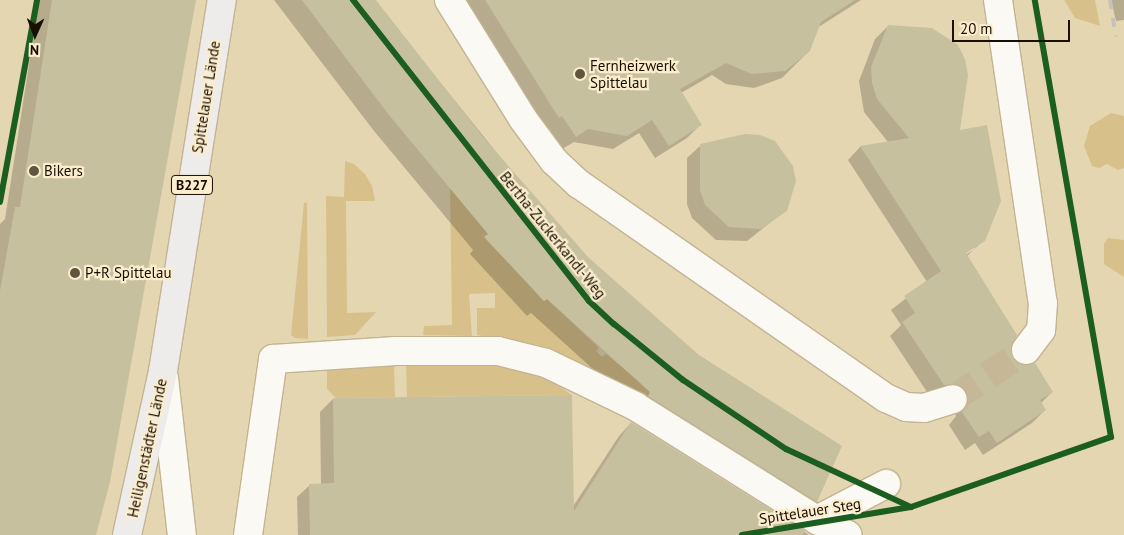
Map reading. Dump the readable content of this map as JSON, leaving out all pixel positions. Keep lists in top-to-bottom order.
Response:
{
  "streets": {
    "main road": ["Spittelauer Lände", "B227", "Heiligenstädter Lände"],
    "cycle path": ["Bertha-Zuckerkandl-Weg", "Spittelauer Steg"]
  },
  "crossings": [
    ["Spittelauer Lände", "Heiligenstädter Lände"]
  ],
  "places": ["Fernheizwerk Spittelau", "Bikers", "P+R Spittelau"],
  "scale_bar": "20 m",
  "north": "bottom"
}
